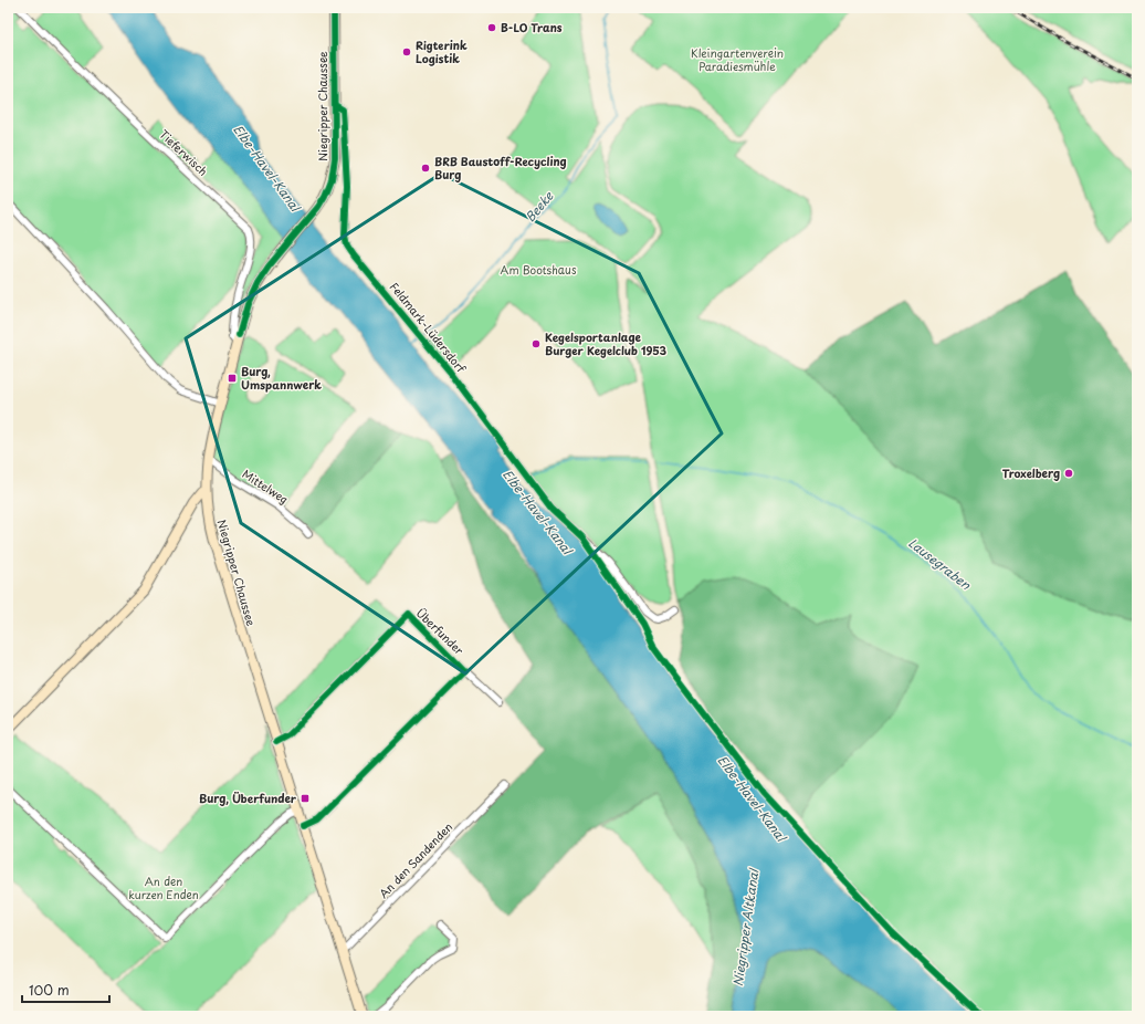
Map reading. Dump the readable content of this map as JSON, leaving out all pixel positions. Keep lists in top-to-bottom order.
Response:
{
  "streets": {
    "main road": ["Niegripper Chaussee"],
    "street": [
      "Tieferwisch",
      "Feldmark-Lüdersdorf",
      "Mittelweg",
      "Überfunder",
      "An den Sandenden"
    ]
  },
  "crossings": [
    ["Niegripper Chaussee", "Tieferwisch"],
    ["Niegripper Chaussee", "Feldmark-Lüdersdorf"],
    ["Niegripper Chaussee", "Mittelweg"],
    ["Niegripper Chaussee", "Überfunder"],
    ["Niegripper Chaussee", "An den Sandenden"]
  ],
  "water": [
    "Elbe-Havel-Kanal",
    "Beeke",
    "Lausegraben",
    "Niegripper Altkanal"
  ],
  "parks": ["Kleingartenverein Paradiesmühle", "Am Bootshaus", "An den kurzen Enden"],
  "places": {
    "other": [
      "B-LO Trans",
      "Rigterink Logistik",
      "BRB Baustoff-Recycling Burg",
      "Kegelsportanlage Burger Kegelclub 1953",
      "Troxelberg"
    ],
    "transit": ["Burg, Umspannwerk", "Burg, Überfunder"]
  },
  "scale_bar": "100 m"
}
